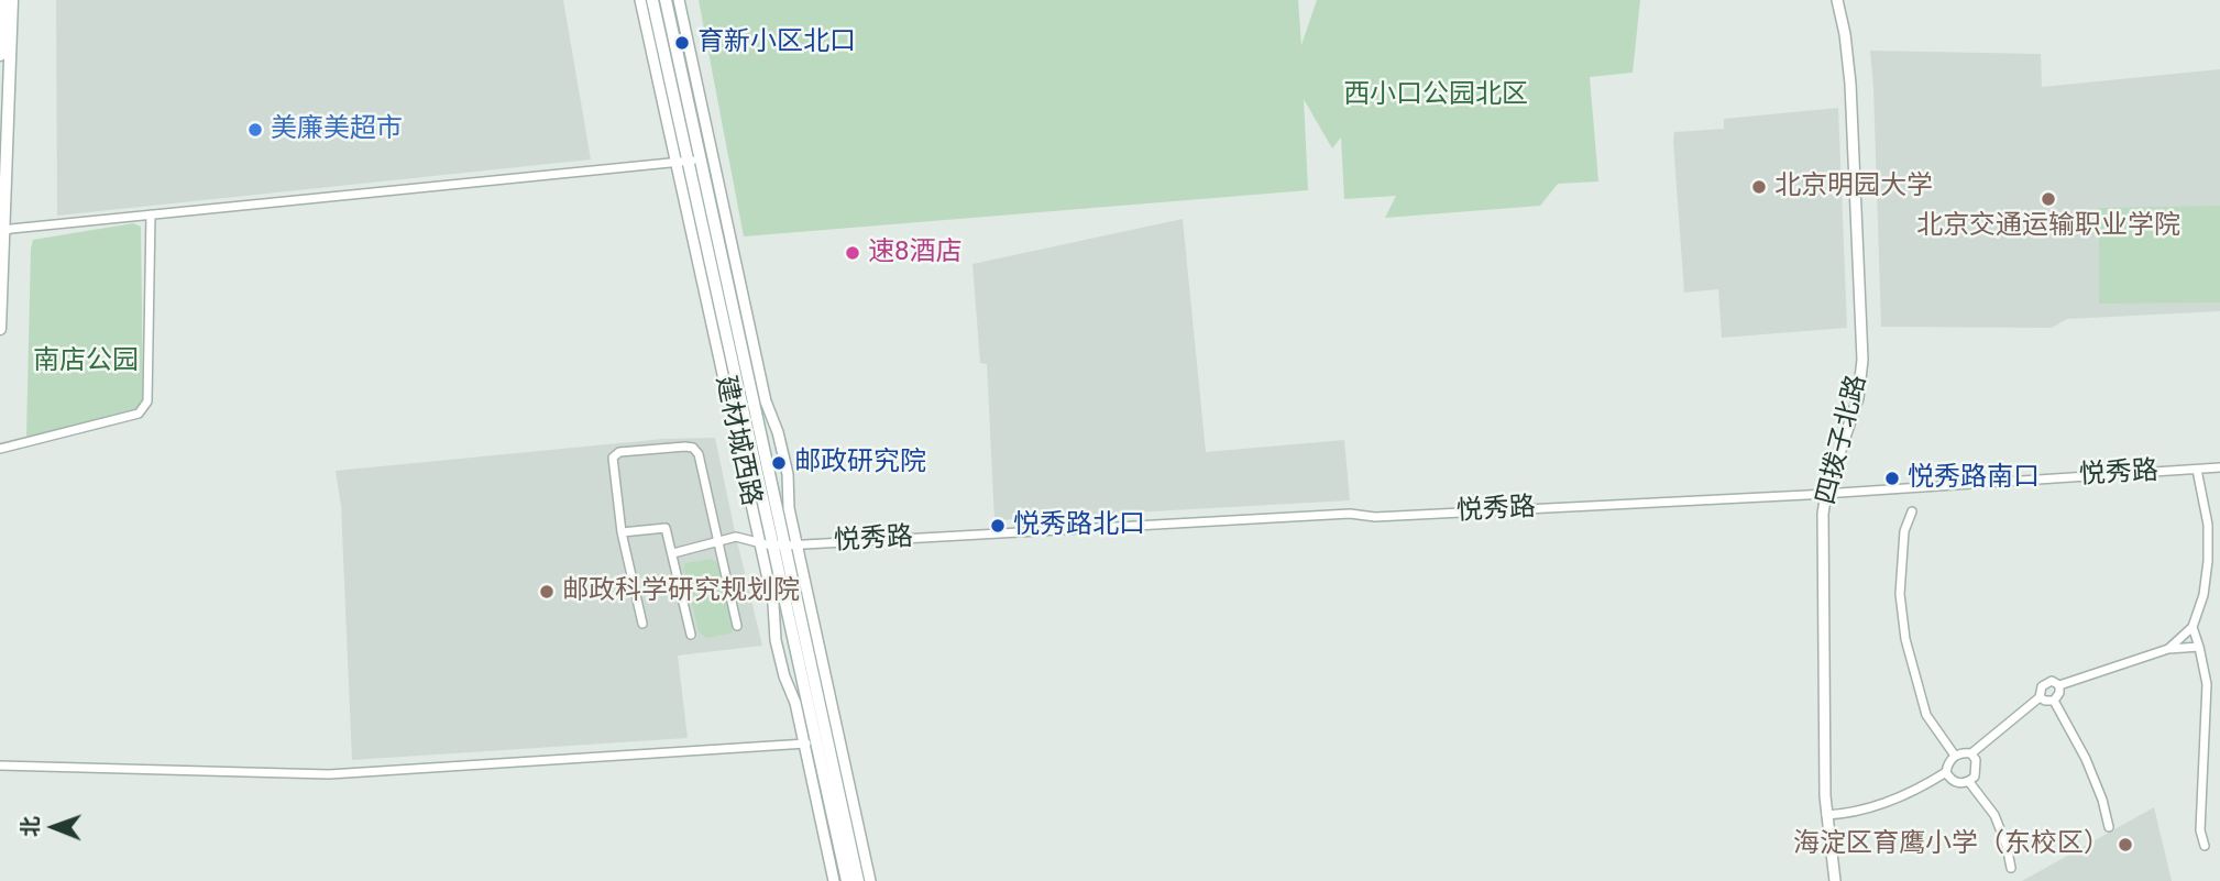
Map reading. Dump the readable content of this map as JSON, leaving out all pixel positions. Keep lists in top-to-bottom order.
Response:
{
  "streets": {
    "main road": ["建材城西路"],
    "street": ["四拨子北路", "悦秀路"]
  },
  "crossings": [
    ["四拨子北路", "悦秀路"],
    ["建材城西路", "悦秀路"]
  ],
  "parks": ["西小口公园北区", "南店公园"],
  "places": [
    "育新小区北口",
    "美廉美超市",
    "北京明园大学",
    "北京交通运输职业学院",
    "速8酒店",
    "邮政研究院",
    "悦秀路南口",
    "悦秀路北口",
    "邮政科学研究规划院",
    "海淀区育鹰小学（东校区）"
  ],
  "north": "left"
}
